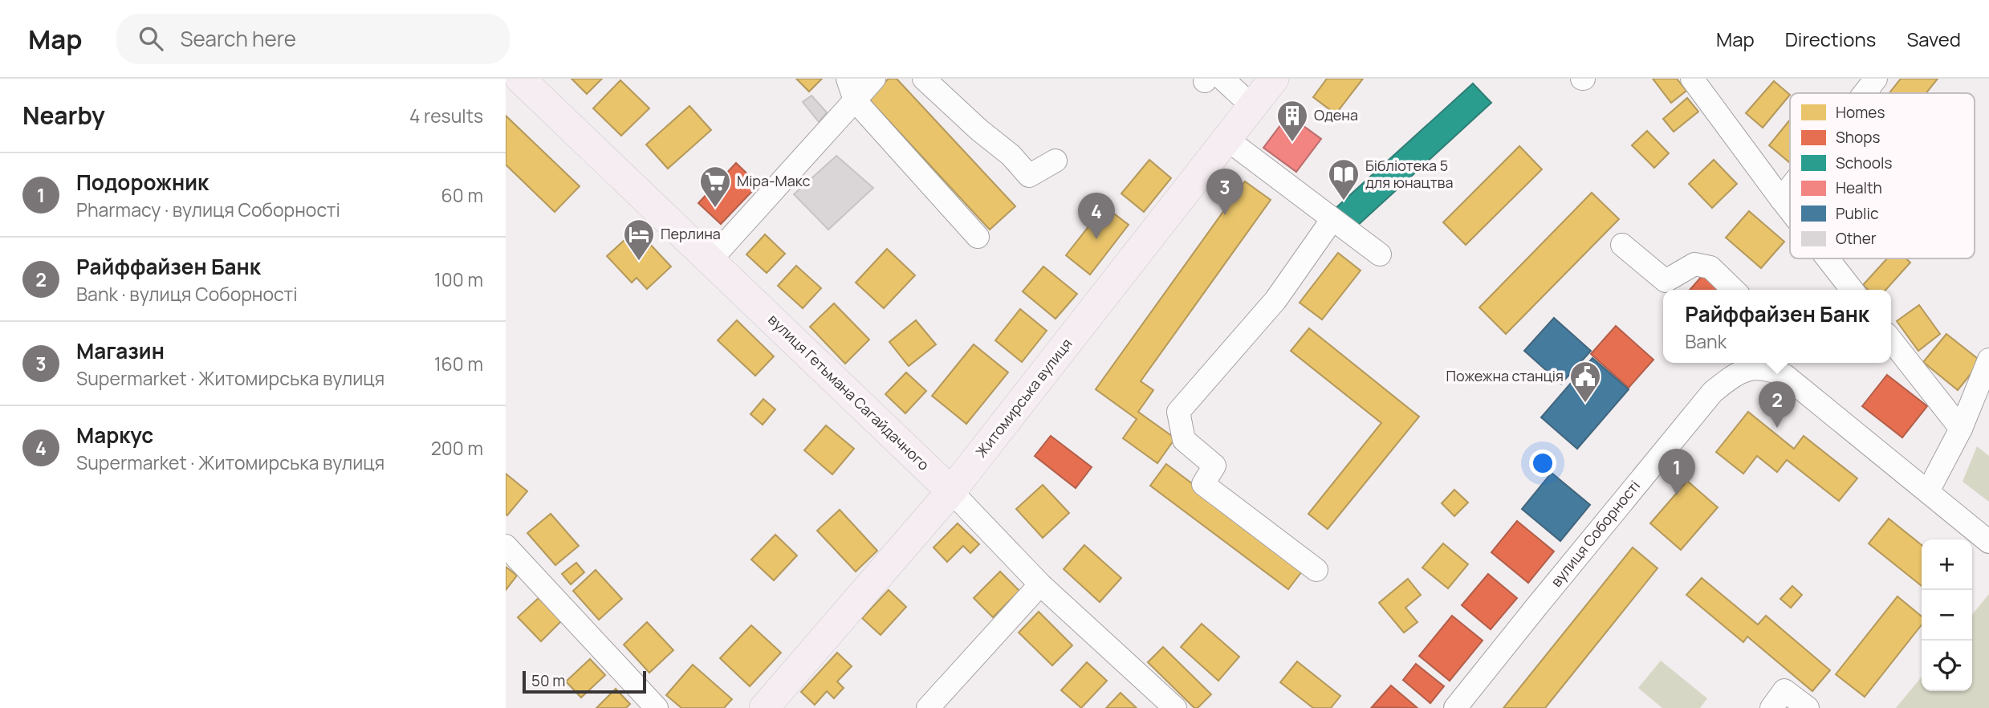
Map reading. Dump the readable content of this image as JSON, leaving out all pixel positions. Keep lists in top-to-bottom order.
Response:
{
  "streets": {
    "main road": ["вулиця Гетьмана Сагайдачного", "Житомирська вулиця"],
    "street": ["вулиця Соборності"]
  },
  "crossings": [
    ["вулиця Гетьмана Сагайдачного", "Житомирська вулиця"]
  ],
  "places": {
    "building": ["Одена"],
    "library": ["Бібліотека 5 для юнацтва"],
    "supermarket": ["Міра-Макс"],
    "hotel": ["Перлина"],
    "public building": ["Пожежна станція"]
  },
  "legend": [
    "Homes",
    "Shops",
    "Schools",
    "Health",
    "Public",
    "Other"
  ],
  "scale_bar": "50 m",
  "page": {
    "header": "Map",
    "search": "Search here",
    "nav": ["Map", "Directions", "Saved"],
    "heading": ["Nearby", "4 results"],
    "list": [
      {
        "mark": "1",
        "name": "Подорожник",
        "note": "Pharmacy · вулиця Соборності",
        "value": "60 m"
      },
      {
        "mark": "2",
        "name": "Райффайзен Банк",
        "note": "Bank · вулиця Соборності",
        "value": "100 m"
      },
      {
        "mark": "3",
        "name": "Магазин",
        "note": "Supermarket · Житомирська вулиця",
        "value": "160 m"
      },
      {
        "mark": "4",
        "name": "Маркус",
        "note": "Supermarket · Житомирська вулиця",
        "value": "200 m"
      }
    ],
    "pins": [
      "3",
      "4",
      "2",
      "1"
    ],
    "popup": ["Райффайзен Банк", "Bank"],
    "map_buttons": ["+", "−"],
    "scale": "50 m"
  }
}
